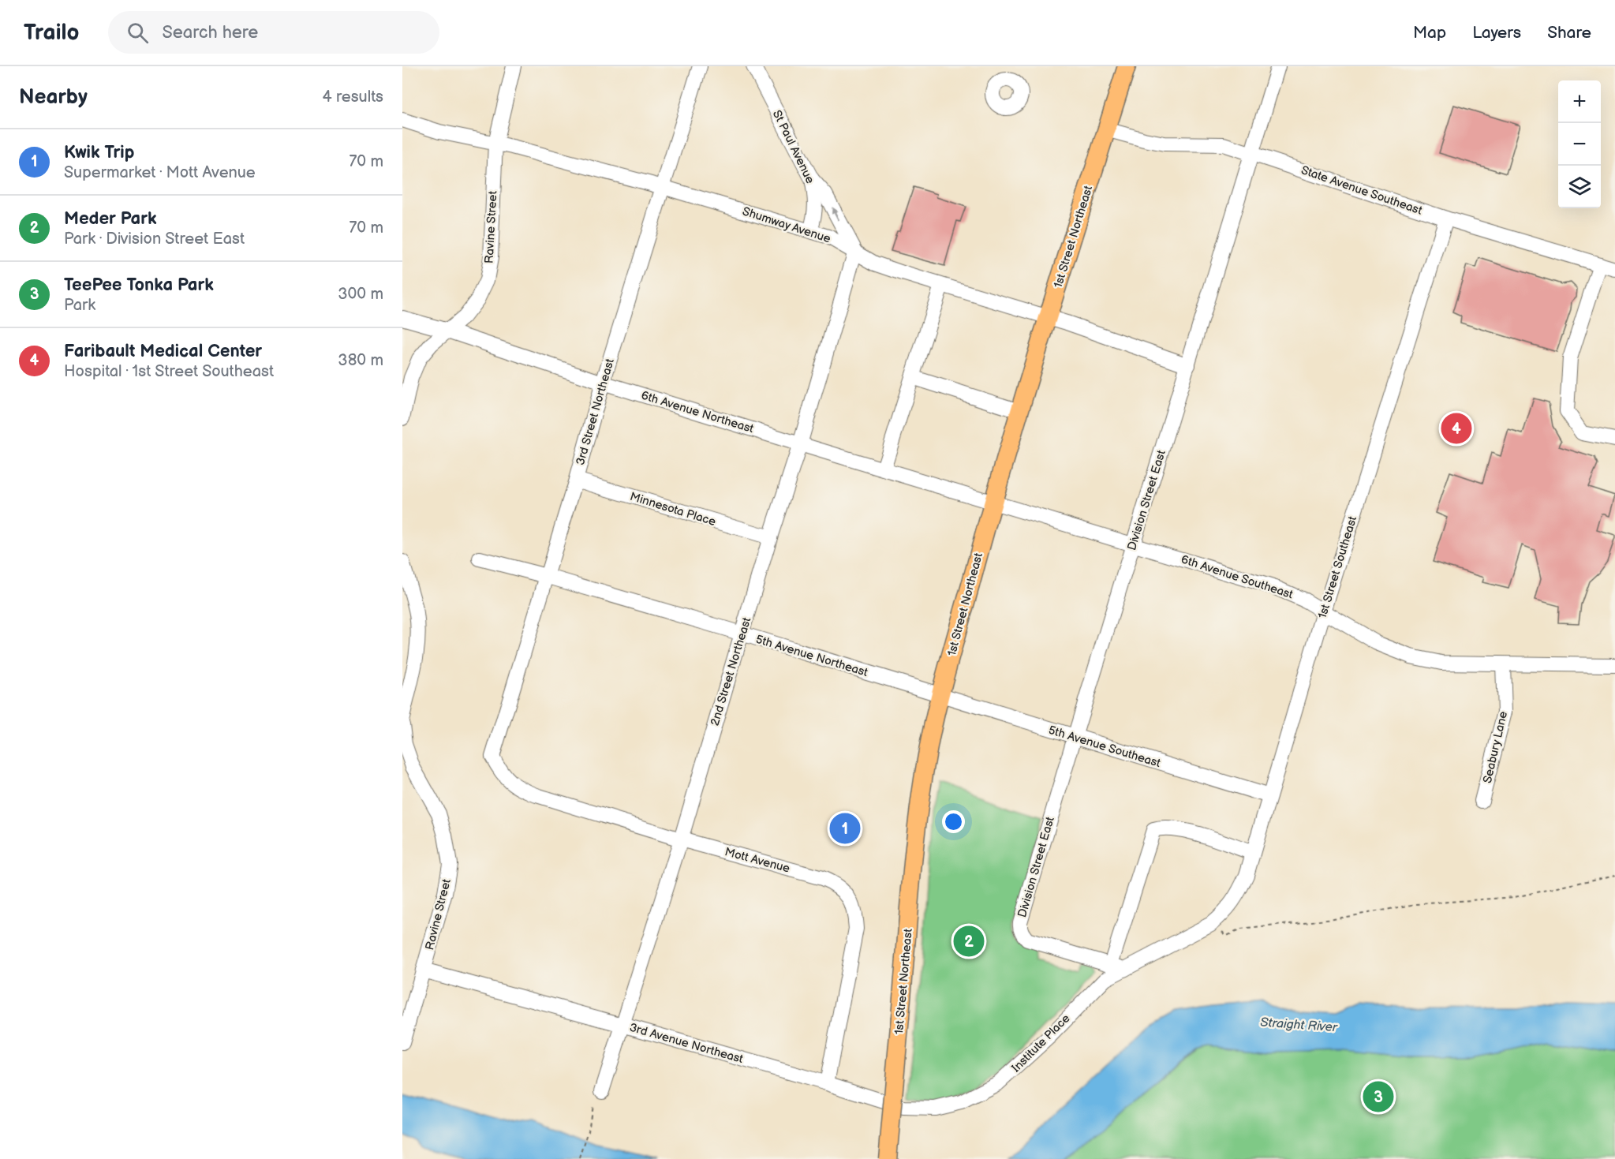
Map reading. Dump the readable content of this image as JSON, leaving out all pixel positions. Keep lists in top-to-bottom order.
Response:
{
  "streets": {
    "main road": ["1st Street Northeast"],
    "street": [
      "St Paul Avenue",
      "State Avenue Southeast",
      "Shumway Avenue",
      "Ravine Street",
      "3rd Street Northeast",
      "6th Avenue Northeast",
      "Division Street East",
      "Minnesota Place",
      "1st Street Southeast",
      "6th Avenue Southeast",
      "5th Avenue Northeast",
      "2nd Street Northeast",
      "5th Avenue Southeast",
      "Seabury Lane",
      "Mott Avenue",
      "3rd Avenue Northeast",
      "Institute Place"
    ]
  },
  "crossings": [
    ["St Paul Avenue", "Shumway Avenue"],
    ["State Avenue Southeast", "1st Street Northeast"],
    ["State Avenue Southeast", "Division Street East"],
    ["State Avenue Southeast", "1st Street Southeast"],
    ["Shumway Avenue", "Ravine Street"],
    ["Shumway Avenue", "1st Street Northeast"],
    ["Shumway Avenue", "3rd Street Northeast"],
    ["Shumway Avenue", "Division Street East"],
    ["Shumway Avenue", "2nd Street Northeast"],
    ["Ravine Street", "6th Avenue Northeast"],
    ["Ravine Street", "3rd Avenue Northeast"],
    ["1st Street Northeast", "6th Avenue Northeast"],
    ["1st Street Northeast", "6th Avenue Southeast"],
    ["1st Street Northeast", "5th Avenue Northeast"],
    ["1st Street Northeast", "5th Avenue Southeast"],
    ["3rd Street Northeast", "6th Avenue Northeast"],
    ["3rd Street Northeast", "Minnesota Place"],
    ["3rd Street Northeast", "5th Avenue Northeast"],
    ["3rd Street Northeast", "Mott Avenue"],
    ["6th Avenue Northeast", "6th Avenue Southeast"],
    ["6th Avenue Northeast", "2nd Street Northeast"],
    ["Division Street East", "6th Avenue Southeast"],
    ["Division Street East", "5th Avenue Southeast"],
    ["Minnesota Place", "2nd Street Northeast"],
    ["1st Street Southeast", "6th Avenue Southeast"],
    ["1st Street Southeast", "5th Avenue Southeast"],
    ["1st Street Southeast", "Institute Place"],
    ["6th Avenue Southeast", "Seabury Lane"],
    ["5th Avenue Northeast", "2nd Street Northeast"],
    ["5th Avenue Northeast", "5th Avenue Southeast"],
    ["2nd Street Northeast", "Mott Avenue"],
    ["2nd Street Northeast", "3rd Avenue Northeast"],
    ["Mott Avenue", "3rd Avenue Northeast"],
    ["3rd Avenue Northeast", "Institute Place"]
  ],
  "water": ["Straight River"],
  "page": {
    "header": "Trailo",
    "search": "Search here",
    "nav": ["Map", "Layers", "Share"],
    "heading": ["Nearby", "4 results"],
    "map_buttons": ["+", "−"],
    "list": [
      {
        "mark": "1",
        "name": "Kwik Trip",
        "note": "Supermarket · Mott Avenue",
        "value": "70 m"
      },
      {
        "mark": "2",
        "name": "Meder Park",
        "note": "Park · Division Street East",
        "value": "70 m"
      },
      {
        "mark": "3",
        "name": "TeePee Tonka Park",
        "note": "Park",
        "value": "300 m"
      },
      {
        "mark": "4",
        "name": "Faribault Medical Center",
        "note": "Hospital · 1st Street Southeast",
        "value": "380 m"
      }
    ],
    "pins": [
      "4",
      "1",
      "2",
      "3"
    ]
  }
}
